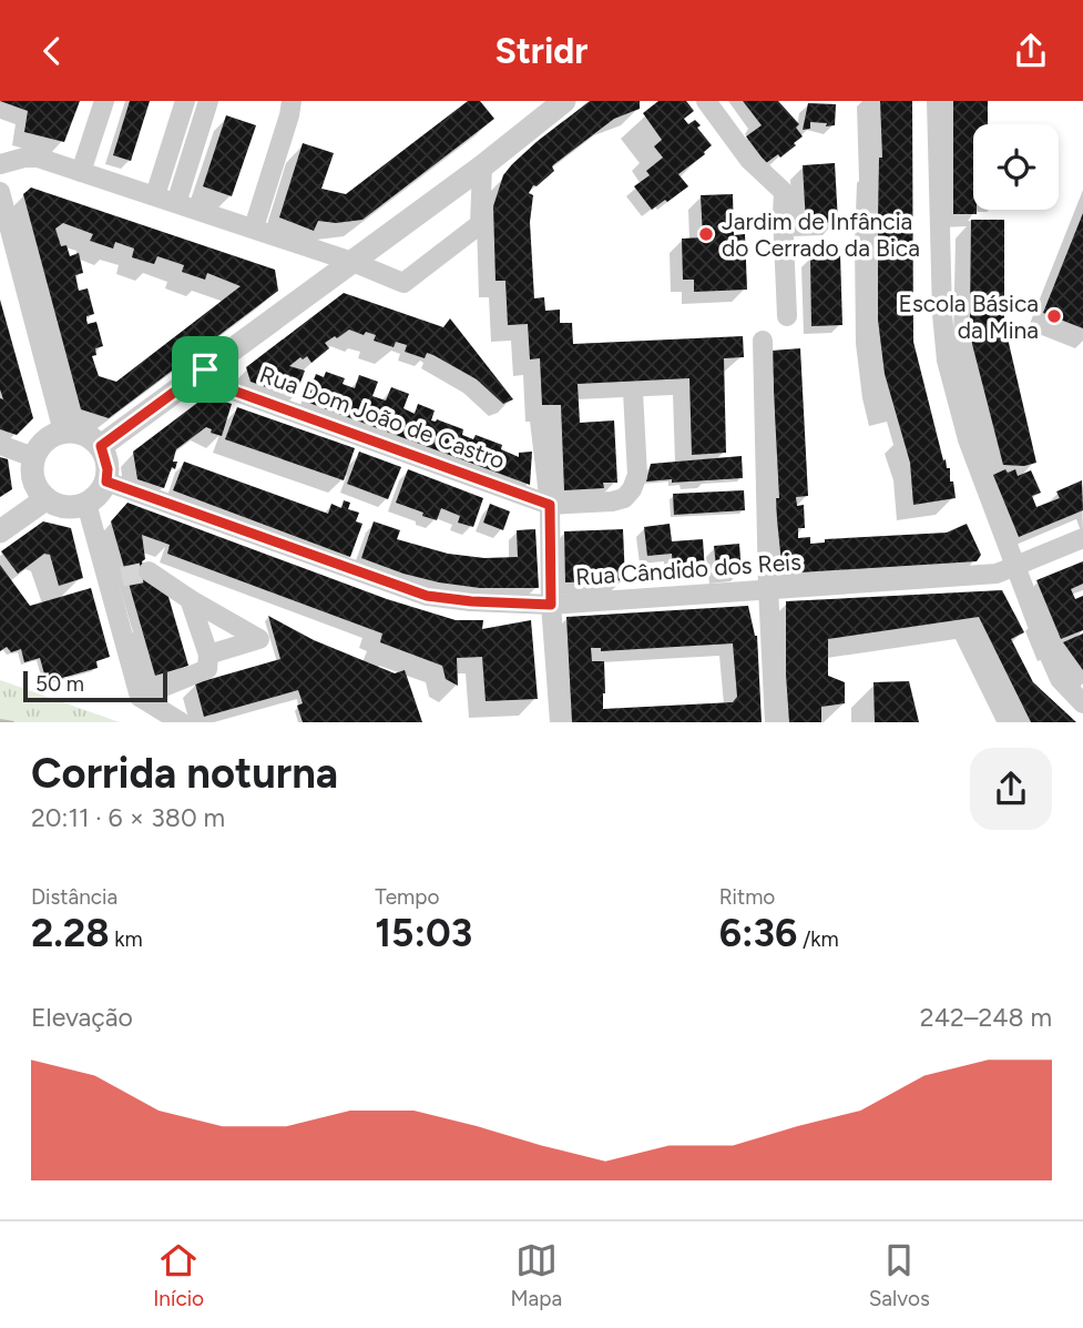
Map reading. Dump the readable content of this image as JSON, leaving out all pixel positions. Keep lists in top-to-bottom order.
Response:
{
  "streets": {
    "street": ["Rua Dom João de Castro", "Rua Cândido dos Reis"]
  },
  "places": ["Jardim de Infância do Cerrado da Bica", "Escola Básica da Mina"],
  "scale_bar": "50 m",
  "page": {
    "header": "Stridr",
    "scale": "50 m",
    "heading": ["Corrida noturna", "20:11 · 6 × 380 m"],
    "stats": [
      ["Distância", "2.28 km"],
      ["Tempo", "15:03"],
      ["Ritmo", "6:36 /km"]
    ],
    "chart": ["Elevação", "242–248 m"],
    "tabs": ["Início", "Mapa", "Salvos"]
  }
}
